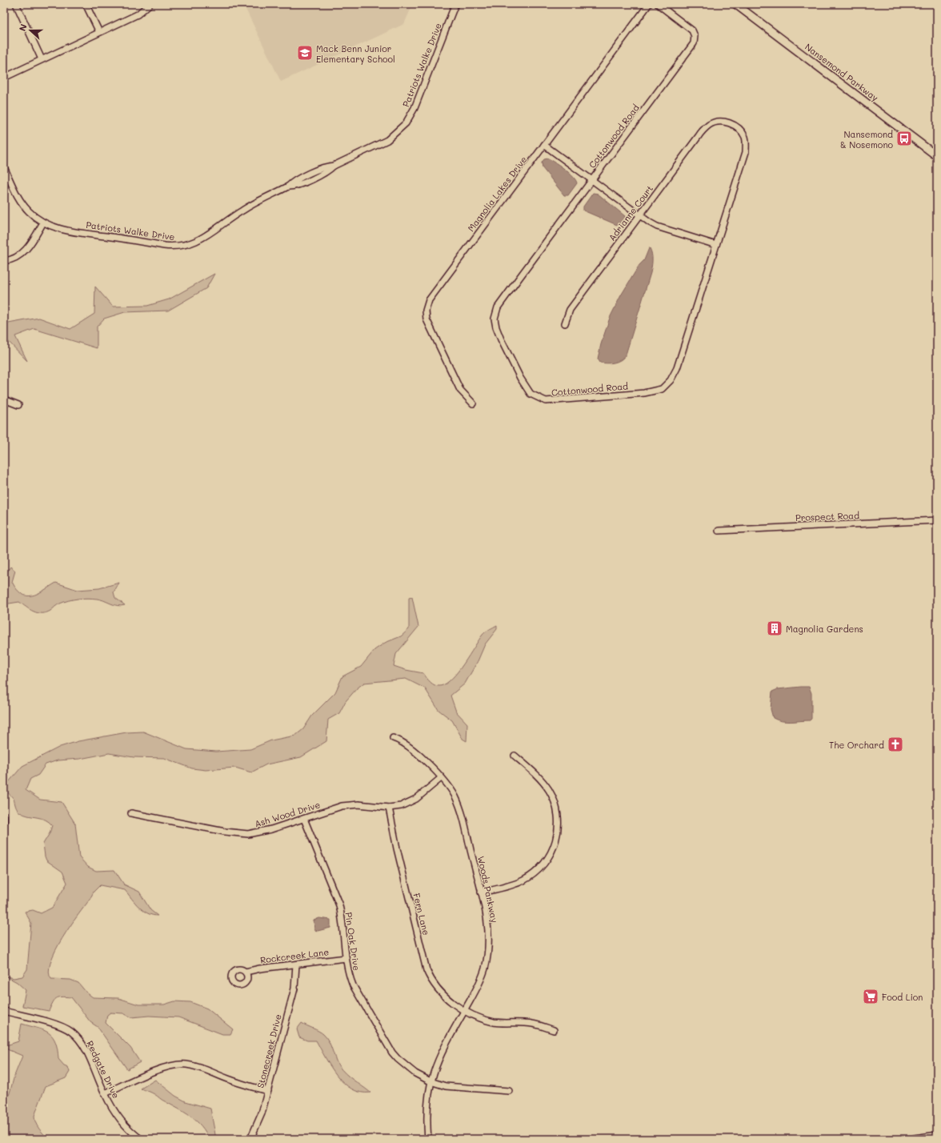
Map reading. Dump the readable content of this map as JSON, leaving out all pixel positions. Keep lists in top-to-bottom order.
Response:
{
  "streets": {
    "main road": ["Nansemond Parkway"],
    "street": [
      "Patriots Walke Drive",
      "Cottonwood Road",
      "Magnolia Lakes Drive",
      "Adrianne Court",
      "Prospect Road",
      "Ash Wood Drive",
      "Woods Parkway",
      "Fern Lane",
      "Pin Oak Drive",
      "Rockcreek Lane",
      "Stonecreek Drive",
      "Redgate Drive"
    ]
  },
  "crossings": [
    ["Cottonwood Road", "Adrianne Court"],
    ["Ash Wood Drive", "Woods Parkway"],
    ["Ash Wood Drive", "Fern Lane"],
    ["Ash Wood Drive", "Pin Oak Drive"],
    ["Woods Parkway", "Fern Lane"],
    ["Woods Parkway", "Pin Oak Drive"],
    ["Pin Oak Drive", "Rockcreek Lane"],
    ["Rockcreek Lane", "Stonecreek Drive"]
  ],
  "places": {
    "school or university": ["Mack Benn Junior Elementary School"],
    "bus stop": ["Nansemond & Nosemono"],
    "building": ["Magnolia Gardens"],
    "church": ["The Orchard"],
    "supermarket": ["Food Lion"]
  },
  "north": "left"
}
